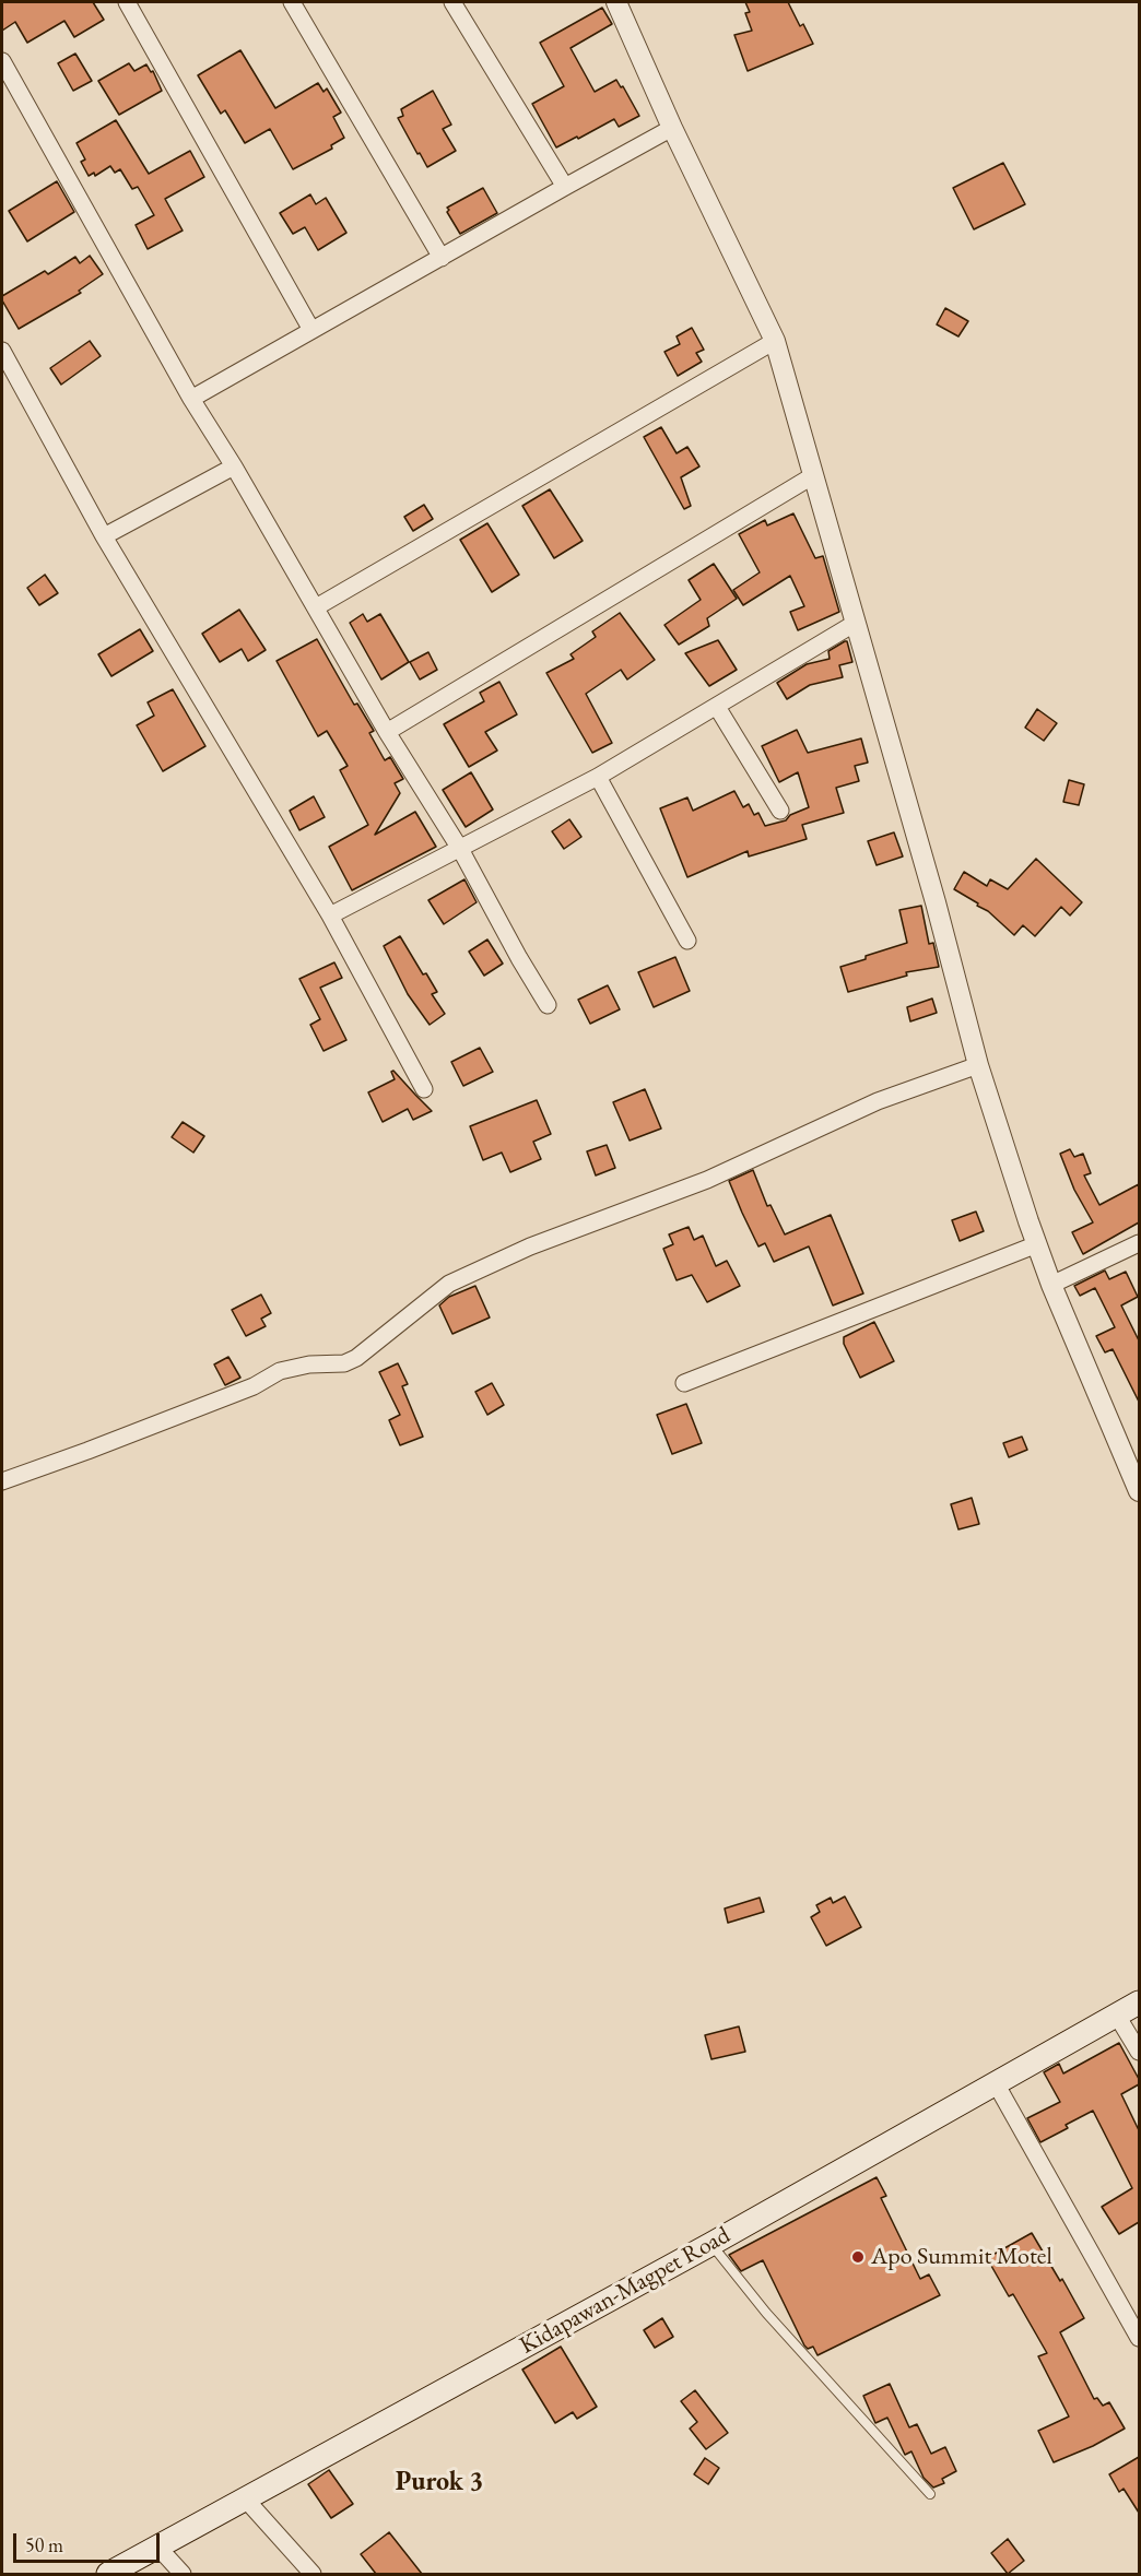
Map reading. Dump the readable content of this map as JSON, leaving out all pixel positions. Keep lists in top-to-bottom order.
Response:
{
  "streets": {
    "main road": ["Kidapawan-Magpet Road"]
  },
  "districts": ["Purok 3"],
  "places": ["Apo Summit Motel"],
  "scale_bar": "50 m"
}
